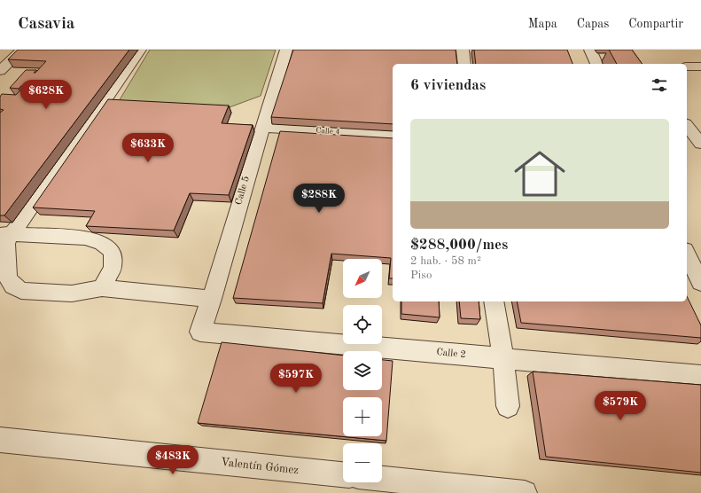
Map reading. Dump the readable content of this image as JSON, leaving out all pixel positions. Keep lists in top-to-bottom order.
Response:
{
  "streets": {
    "street": [
      "Calle 4",
      "Calle 5",
      "Calle 2",
      "Valentín Gómez"
    ]
  },
  "crossings": [
    ["Calle 4", "Calle 5"],
    ["Calle 5", "Calle 2"]
  ],
  "north": "bottom left",
  "page": {
    "header": "Casavia",
    "nav": ["Mapa", "Capas", "Compartir"],
    "heading": "6 viviendas",
    "price": [
      "$628K",
      "$633K",
      "$288K",
      "$597K",
      "$579K",
      "$483K"
    ],
    "list": [
      {
        "name": "$288,000/mes",
        "note": "2 hab. · 58 m² · Piso"
      }
    ],
    "map_buttons": ["+", "−"]
  }
}
